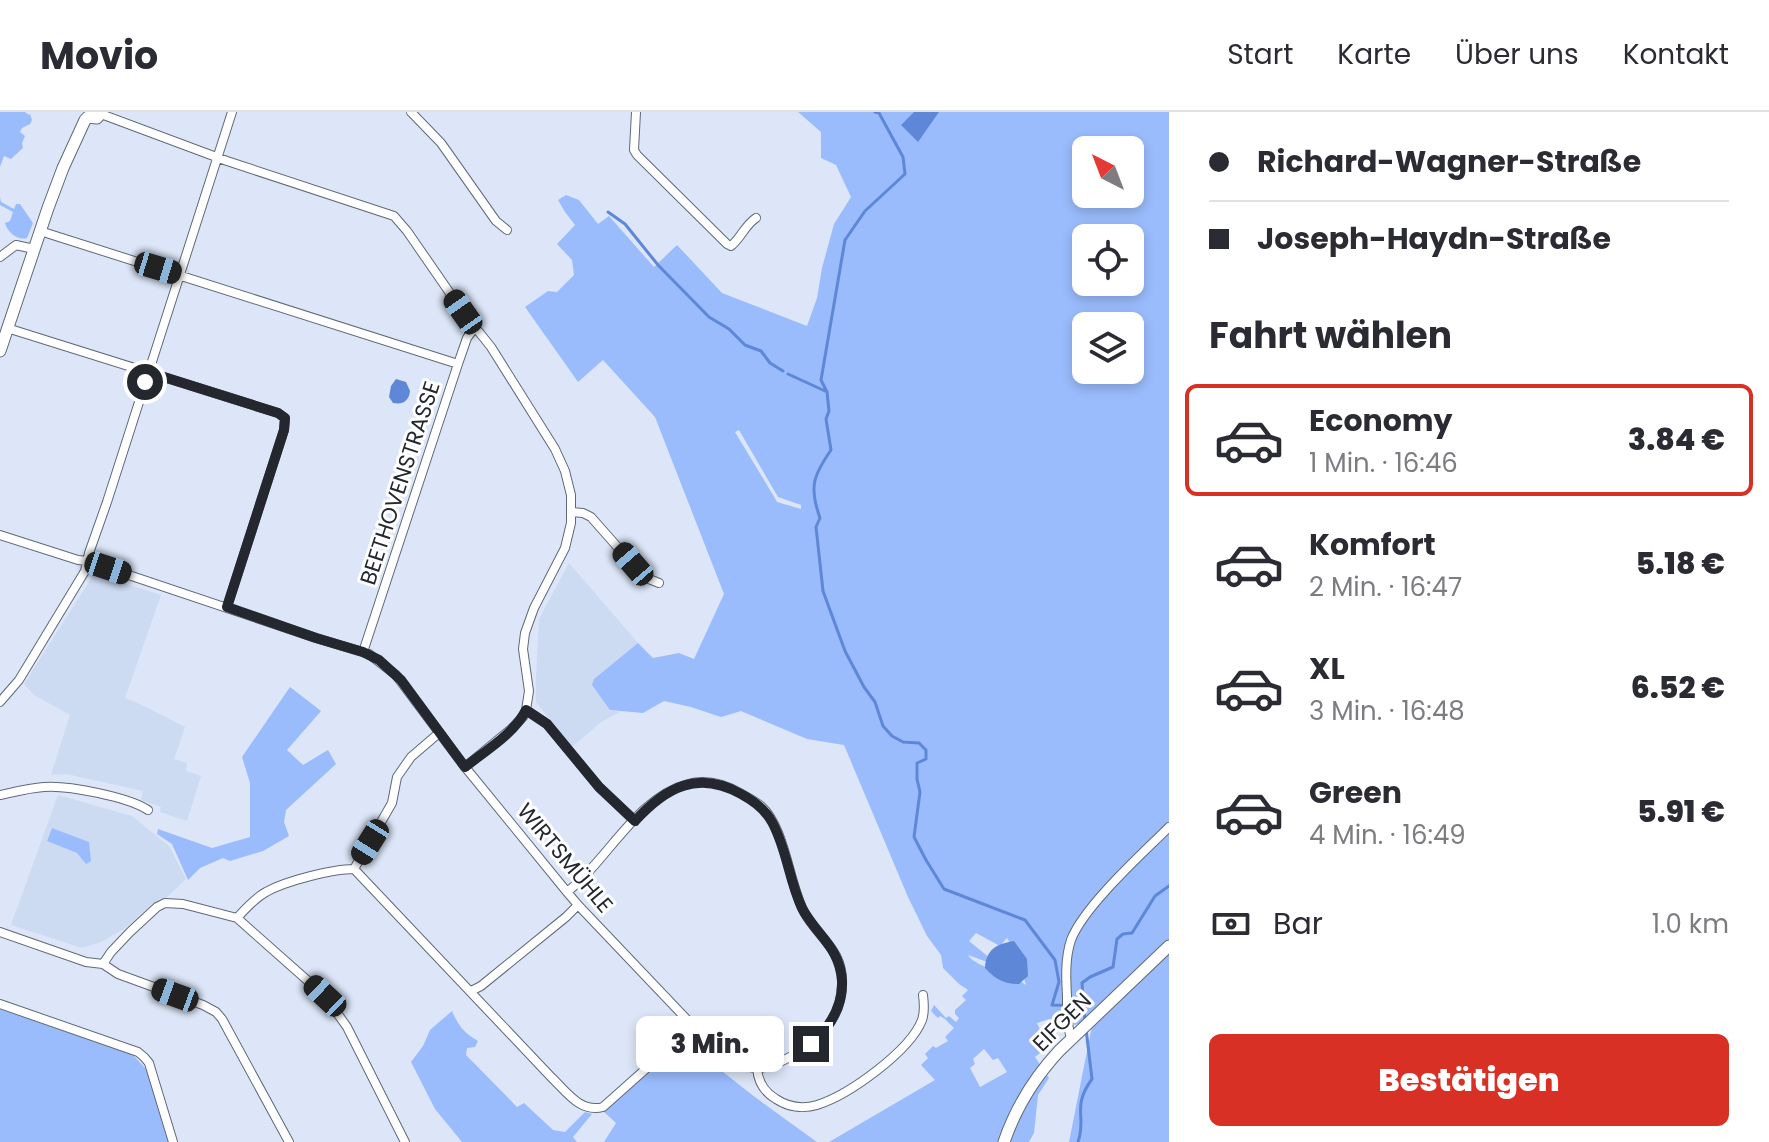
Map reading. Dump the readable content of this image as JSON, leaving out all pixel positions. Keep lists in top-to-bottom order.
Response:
{
  "streets": {
    "main road": ["EIFGEN"],
    "street": ["BEETHOVENSTRASSE", "WIRTSMÜHLE"]
  },
  "crossings": [
    ["BEETHOVENSTRASSE", "WIRTSMÜHLE"]
  ],
  "north": "top left",
  "page": {
    "header": "Movio",
    "nav": [
      "Start",
      "Karte",
      "Über uns",
      "Kontakt"
    ],
    "banner": ["Richard-Wagner-Straße", "Joseph-Haydn-Straße"],
    "heading": "Fahrt wählen",
    "list": [
      {
        "name": "Economy",
        "note": "1 Min. · 16:46",
        "value": "3.84 €"
      },
      {
        "name": "Komfort",
        "note": "2 Min. · 16:47",
        "value": "5.18 €"
      },
      {
        "name": "XL",
        "note": "3 Min. · 16:48",
        "value": "6.52 €"
      },
      {
        "name": "Green",
        "note": "4 Min. · 16:49",
        "value": "5.91 €"
      }
    ],
    "pay": ["Bar", "1.0 km"],
    "bubble": "3 Min.",
    "buttons": "Bestätigen"
  }
}
